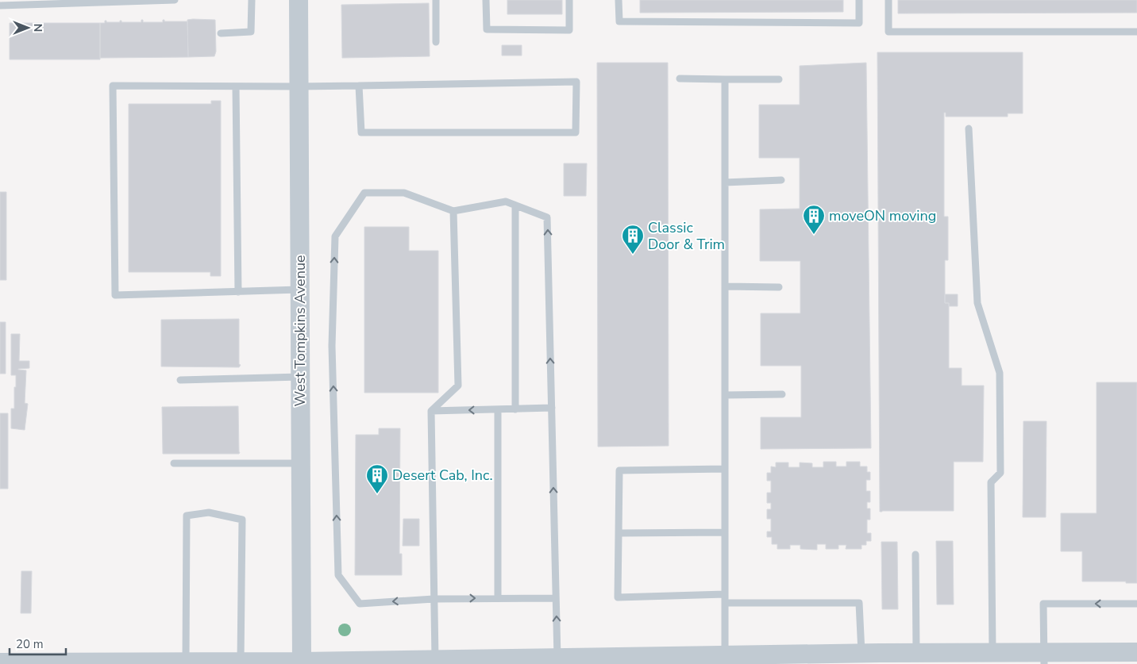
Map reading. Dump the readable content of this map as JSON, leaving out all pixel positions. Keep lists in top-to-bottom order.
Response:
{
  "streets": {
    "street": ["West Tompkins Avenue"]
  },
  "places": {
    "building": ["moveON moving", "Classic Door & Trim", "Desert Cab, Inc."]
  },
  "scale_bar": "20 m",
  "north": "right"
}
